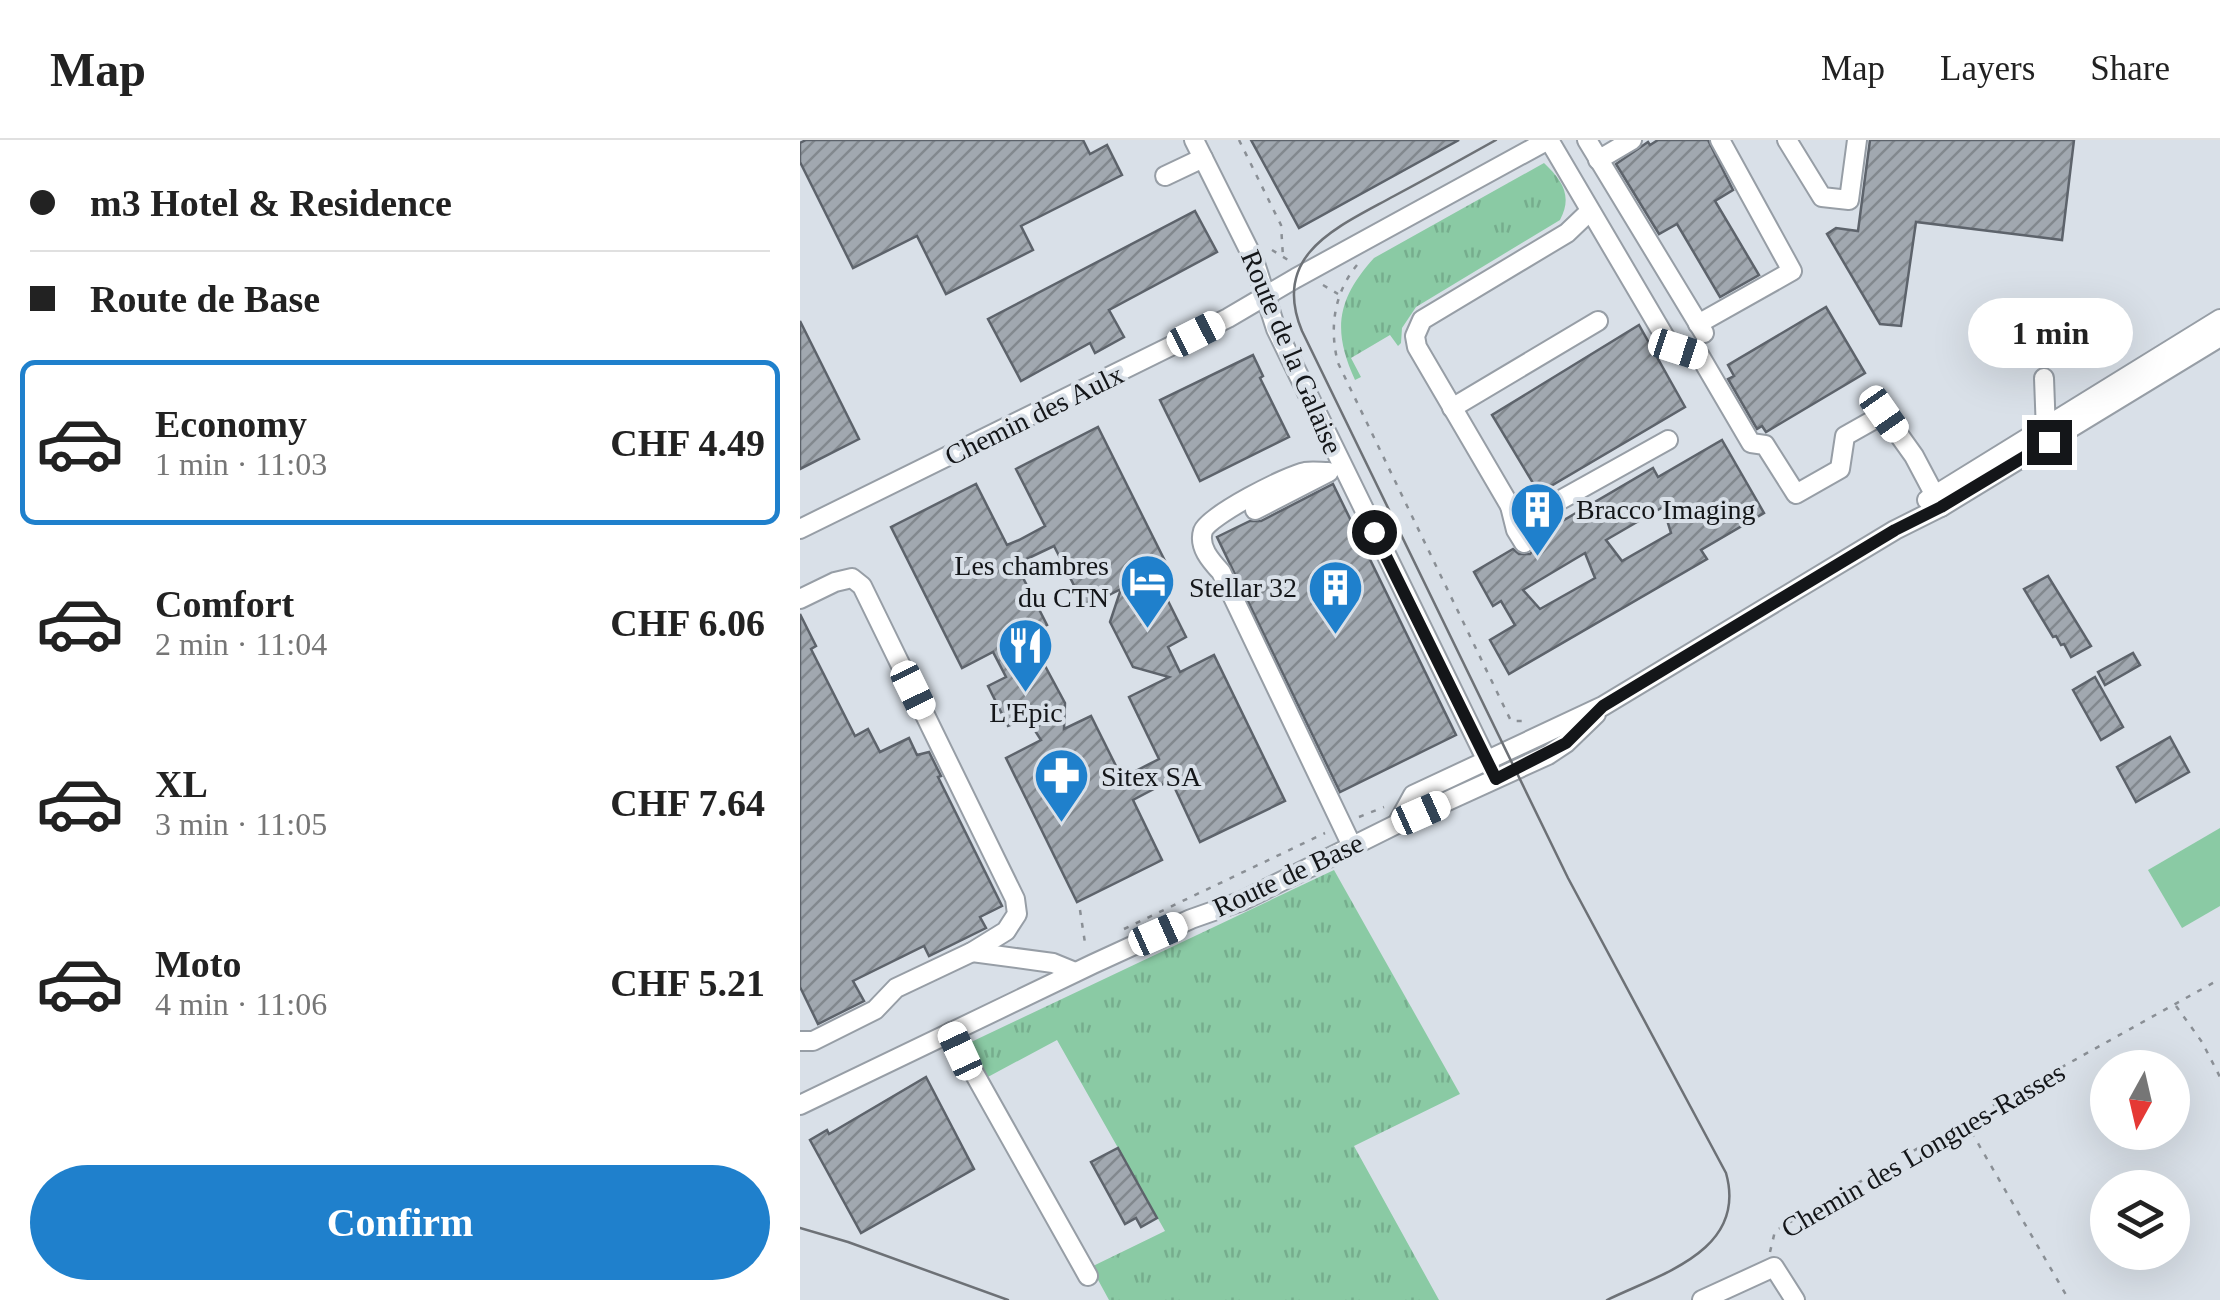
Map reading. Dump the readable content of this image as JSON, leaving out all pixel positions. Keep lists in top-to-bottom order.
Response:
{
  "streets": {
    "street": [
      "Route de la Galaise",
      "Chemin des Aulx",
      "Route de Base",
      "Chemin des Longues-Rasses"
    ]
  },
  "crossings": [
    ["Route de la Galaise", "Chemin des Aulx"],
    ["Route de la Galaise", "Route de Base"]
  ],
  "places": {
    "building": ["Bracco Imaging", "Stellar 32"],
    "hotel": ["Les chambres du CTN"],
    "restaurant": ["L'Epic"],
    "pharmacy": ["Sitex SA"]
  },
  "north": "bottom",
  "page": {
    "header": "Map",
    "nav": ["Map", "Layers", "Share"],
    "banner": ["m3 Hotel & Residence", "Route de Base"],
    "bubble": "1 min",
    "list": [
      {
        "name": "Economy",
        "note": "1 min · 11:03",
        "value": "CHF 4.49"
      },
      {
        "name": "Comfort",
        "note": "2 min · 11:04",
        "value": "CHF 6.06"
      },
      {
        "name": "XL",
        "note": "3 min · 11:05",
        "value": "CHF 7.64"
      },
      {
        "name": "Moto",
        "note": "4 min · 11:06",
        "value": "CHF 5.21"
      }
    ],
    "buttons": "Confirm"
  }
}
